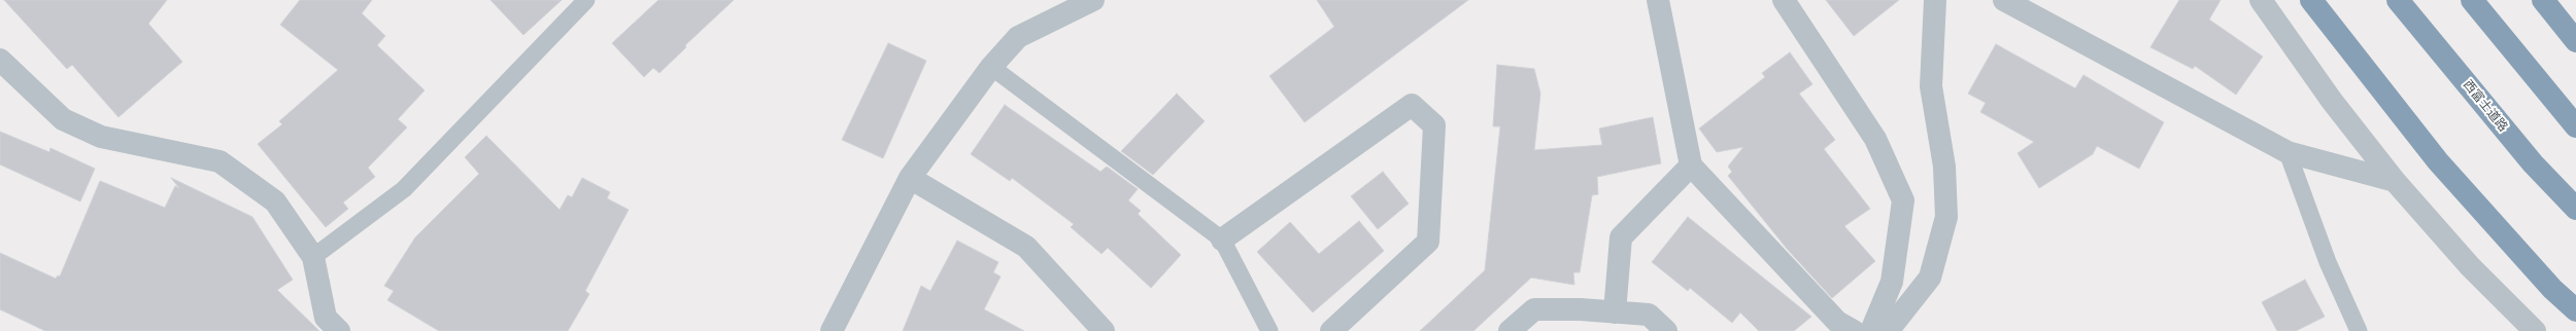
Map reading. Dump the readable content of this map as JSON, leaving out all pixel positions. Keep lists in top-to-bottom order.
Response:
{
  "streets": {
    "highway": ["西富士道路"]
  }
}
